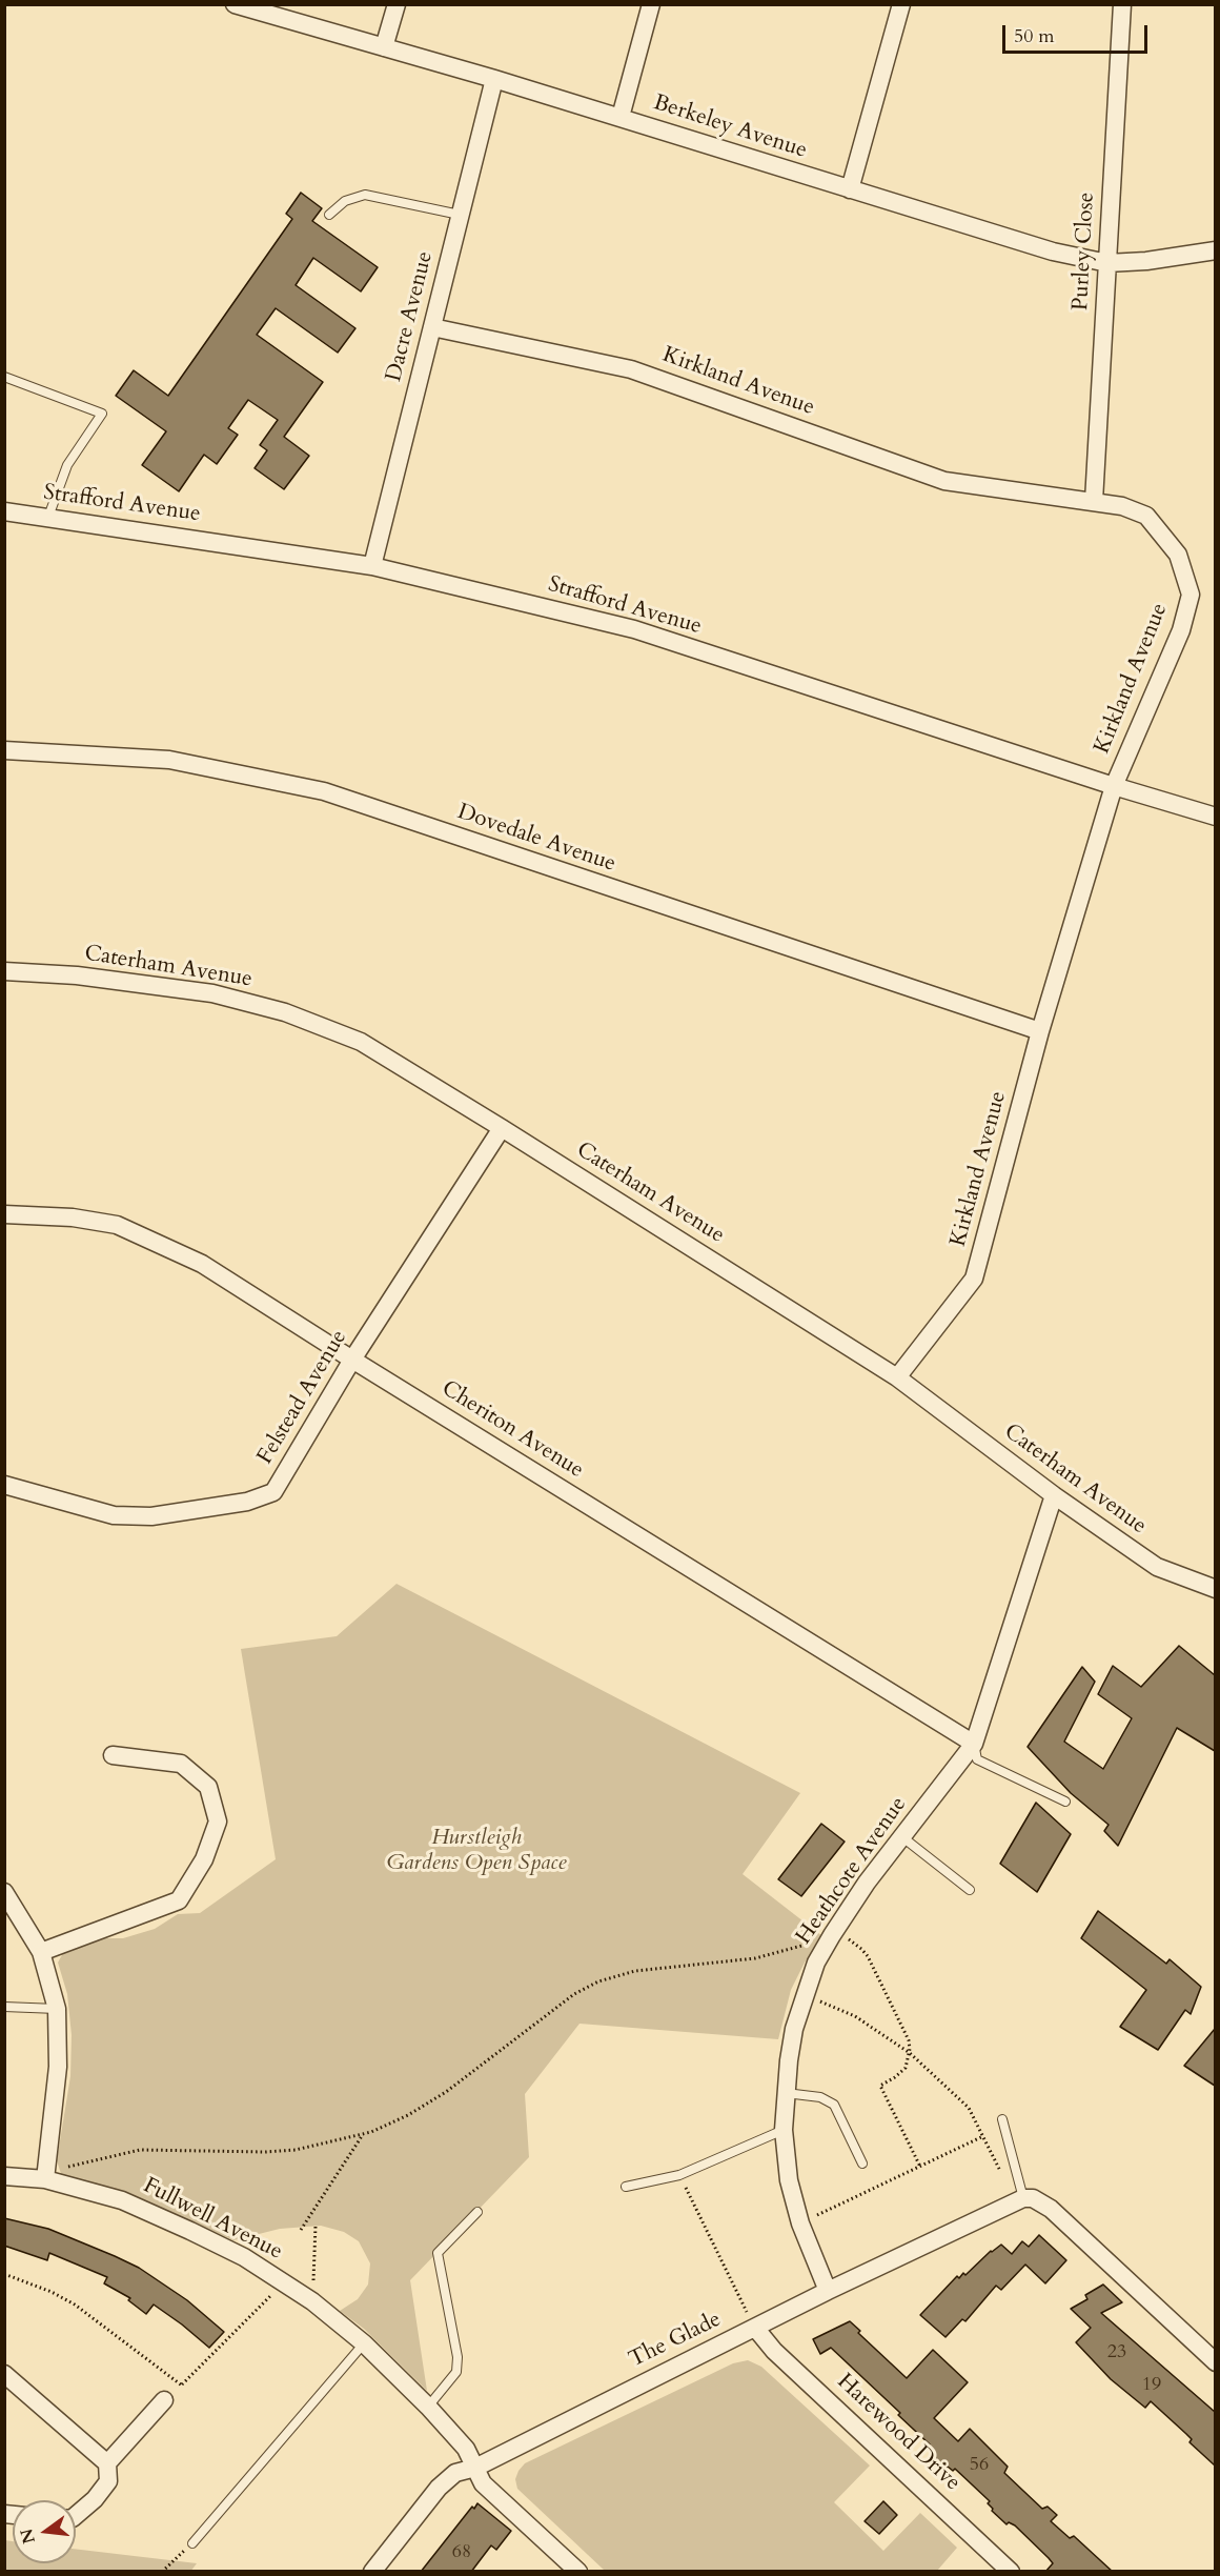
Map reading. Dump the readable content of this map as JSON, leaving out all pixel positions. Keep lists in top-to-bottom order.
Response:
{
  "streets": {
    "street": [
      "Berkeley Avenue",
      "Purley Close",
      "Dacre Avenue",
      "Kirkland Avenue",
      "Strafford Avenue",
      "Dovedale Avenue",
      "Caterham Avenue",
      "Felstead Avenue",
      "Cheriton Avenue",
      "Heathcote Avenue",
      "Fullwell Avenue",
      "The Glade",
      "Harewood Drive"
    ]
  },
  "crossings": [
    ["Berkeley Avenue", "Purley Close"],
    ["Berkeley Avenue", "Dacre Avenue"],
    ["Purley Close", "Kirkland Avenue"],
    ["Dacre Avenue", "Kirkland Avenue"],
    ["Dacre Avenue", "Strafford Avenue"],
    ["Kirkland Avenue", "Strafford Avenue"],
    ["Kirkland Avenue", "Dovedale Avenue"],
    ["Kirkland Avenue", "Caterham Avenue"],
    ["Caterham Avenue", "Felstead Avenue"],
    ["Caterham Avenue", "Heathcote Avenue"],
    ["Felstead Avenue", "Cheriton Avenue"],
    ["Cheriton Avenue", "Heathcote Avenue"],
    ["Heathcote Avenue", "The Glade"],
    ["Fullwell Avenue", "The Glade"],
    ["The Glade", "Harewood Drive"]
  ],
  "parks": ["Hurstleigh Gardens Open Space"],
  "house_numbers": [
    "23",
    "19",
    "56",
    "68"
  ],
  "scale_bar": "50 m",
  "north": "left"
}
